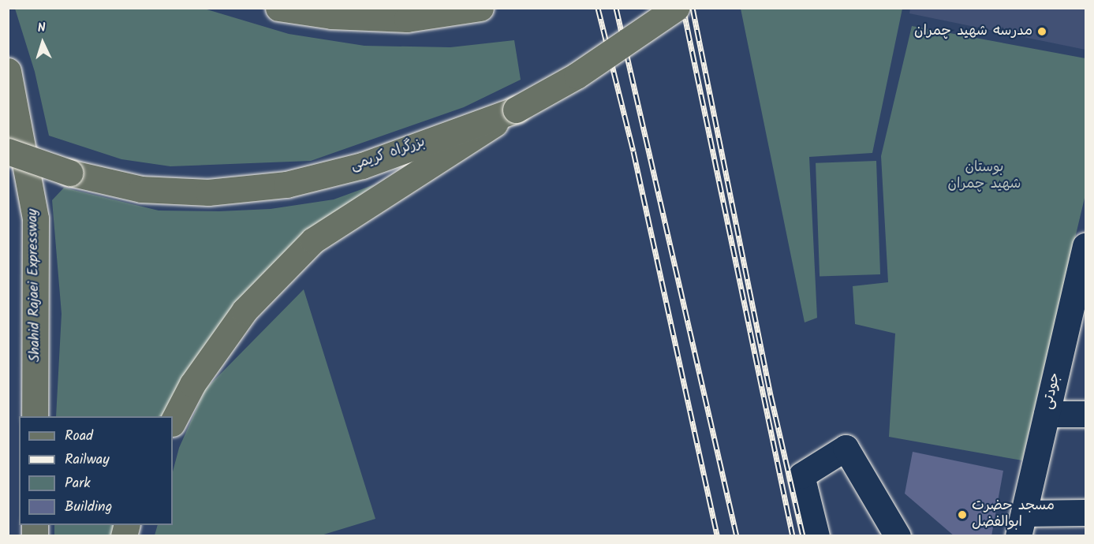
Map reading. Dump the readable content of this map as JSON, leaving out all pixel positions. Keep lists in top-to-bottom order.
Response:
{
  "streets": {
    "main road": ["بزرگراه کریمی", "Shahid Rajaei Expressway"],
    "street": ["جودتی"]
  },
  "parks": ["بوستان شهید چمران"],
  "places": ["مدرسه شهید چمران", "مسجد حضرت ابوالفضل"],
  "legend": [
    "Road",
    "Railway",
    "Park",
    "Building"
  ],
  "north": "top"
}
